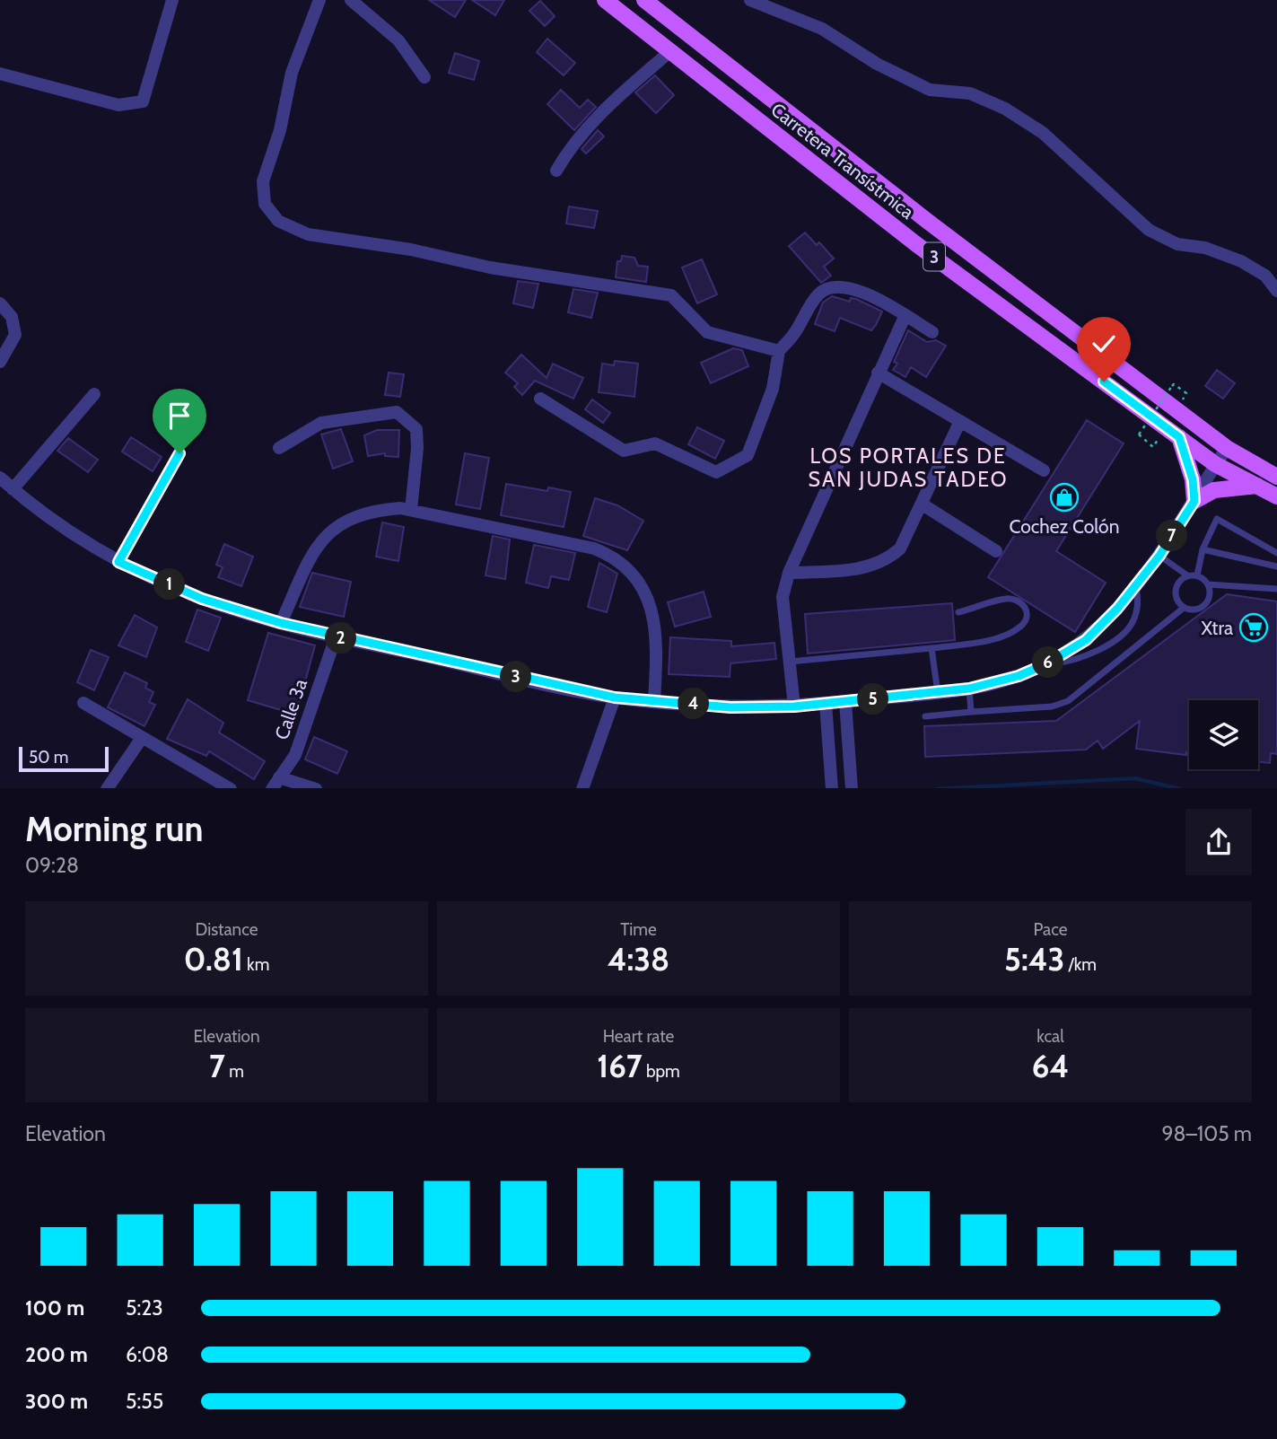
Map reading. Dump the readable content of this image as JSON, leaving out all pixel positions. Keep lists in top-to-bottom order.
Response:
{
  "streets": {
    "main road": ["Carretera Transístmica", "3"],
    "street": ["Calle 3a"]
  },
  "districts": ["LOS PORTALES DE SAN JUDAS TADEO"],
  "places": {
    "shop": ["Cochez Colón"],
    "supermarket": ["Xtra"]
  },
  "scale_bar": "50 m",
  "page": {
    "pins": [
      "7",
      "1",
      "2",
      "6",
      "3",
      "5",
      "4"
    ],
    "scale": "50 m",
    "heading": ["Morning run", "09:28"],
    "stats": [
      ["Distance", "0.81 km"],
      ["Time", "4:38"],
      ["Pace", "5:43 /km"],
      ["Elevation", "7 m"],
      ["Heart rate", "167 bpm"],
      ["kcal", "64"]
    ],
    "chart": ["Elevation", "98–105 m"],
    "list": [
      {
        "name": "100 m",
        "note": "5:23"
      },
      {
        "name": "200 m",
        "note": "6:08"
      },
      {
        "name": "300 m",
        "note": "5:55"
      }
    ]
  }
}
